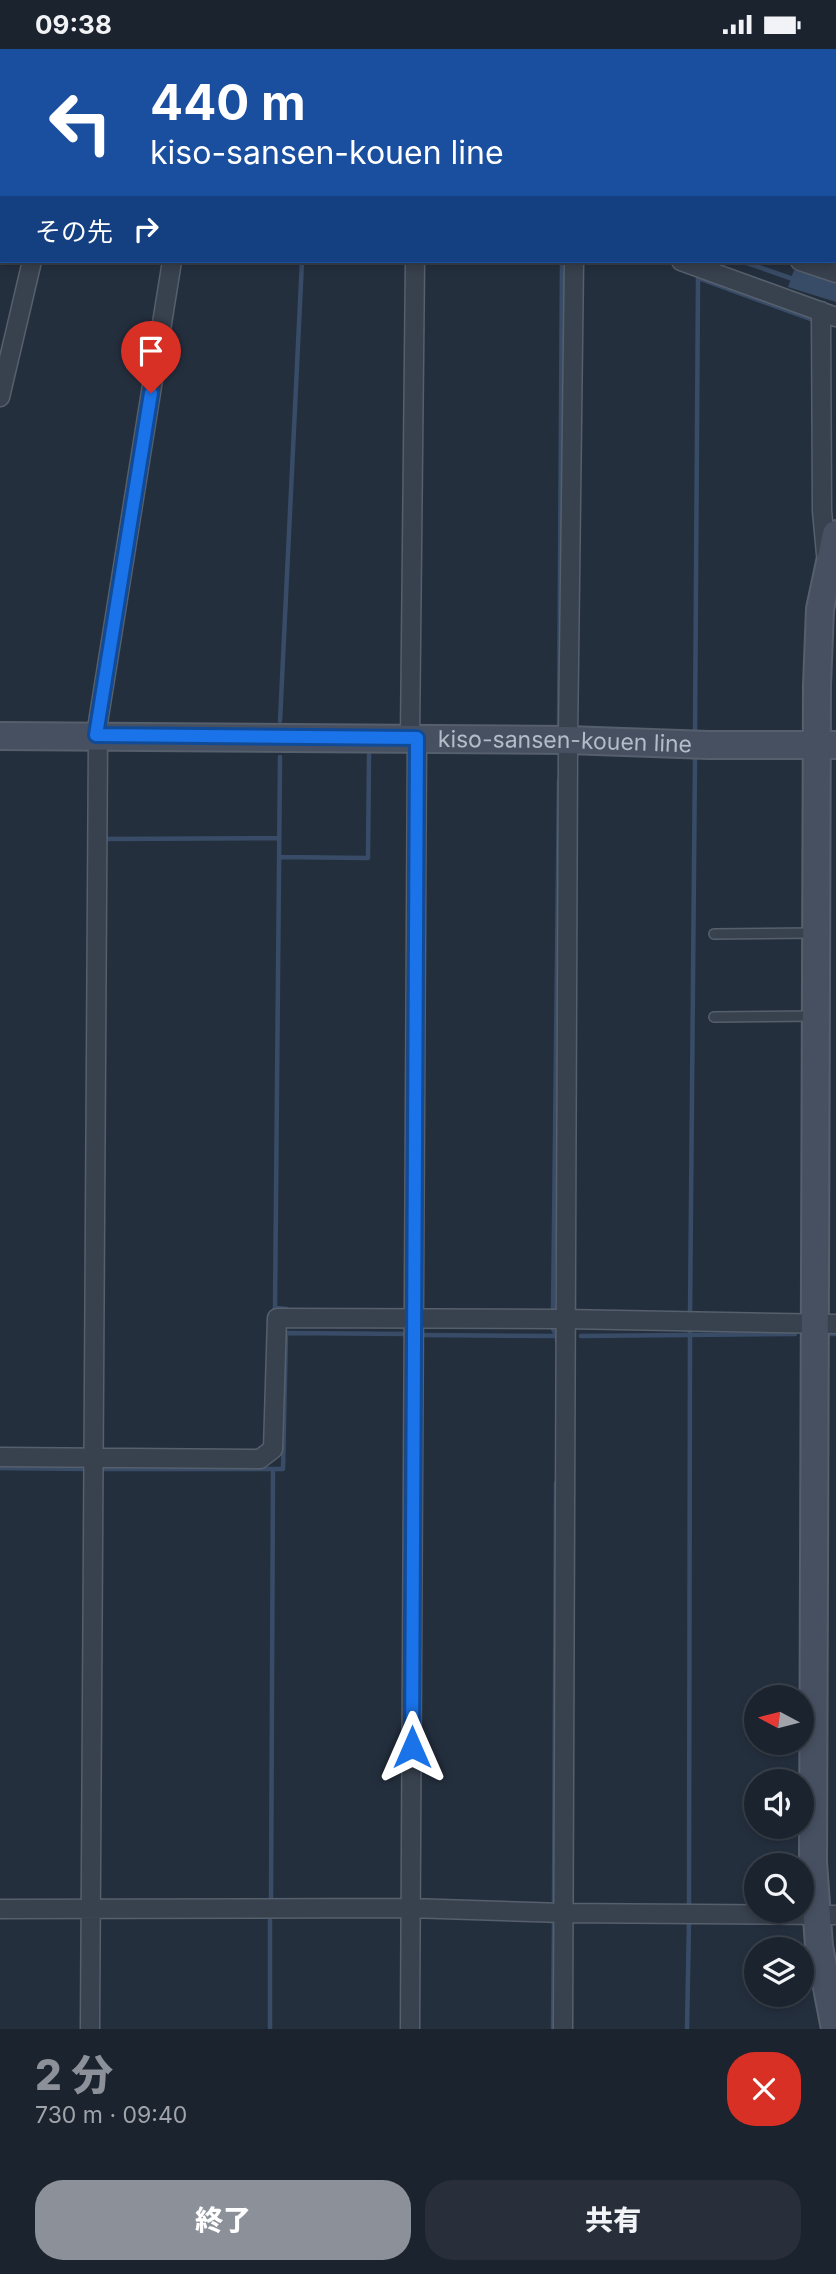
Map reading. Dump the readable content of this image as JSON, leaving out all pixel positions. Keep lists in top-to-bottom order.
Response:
{
  "streets": {
    "street": ["kiso-sansen-kouen line"]
  },
  "north": "left",
  "page": {
    "status": "09:38",
    "turn": ["440 m", "kiso-sansen-kouen line"],
    "then": "その先",
    "heading": ["2 分", "730 m · 09:40"],
    "buttons": ["終了", "共有"]
  }
}
